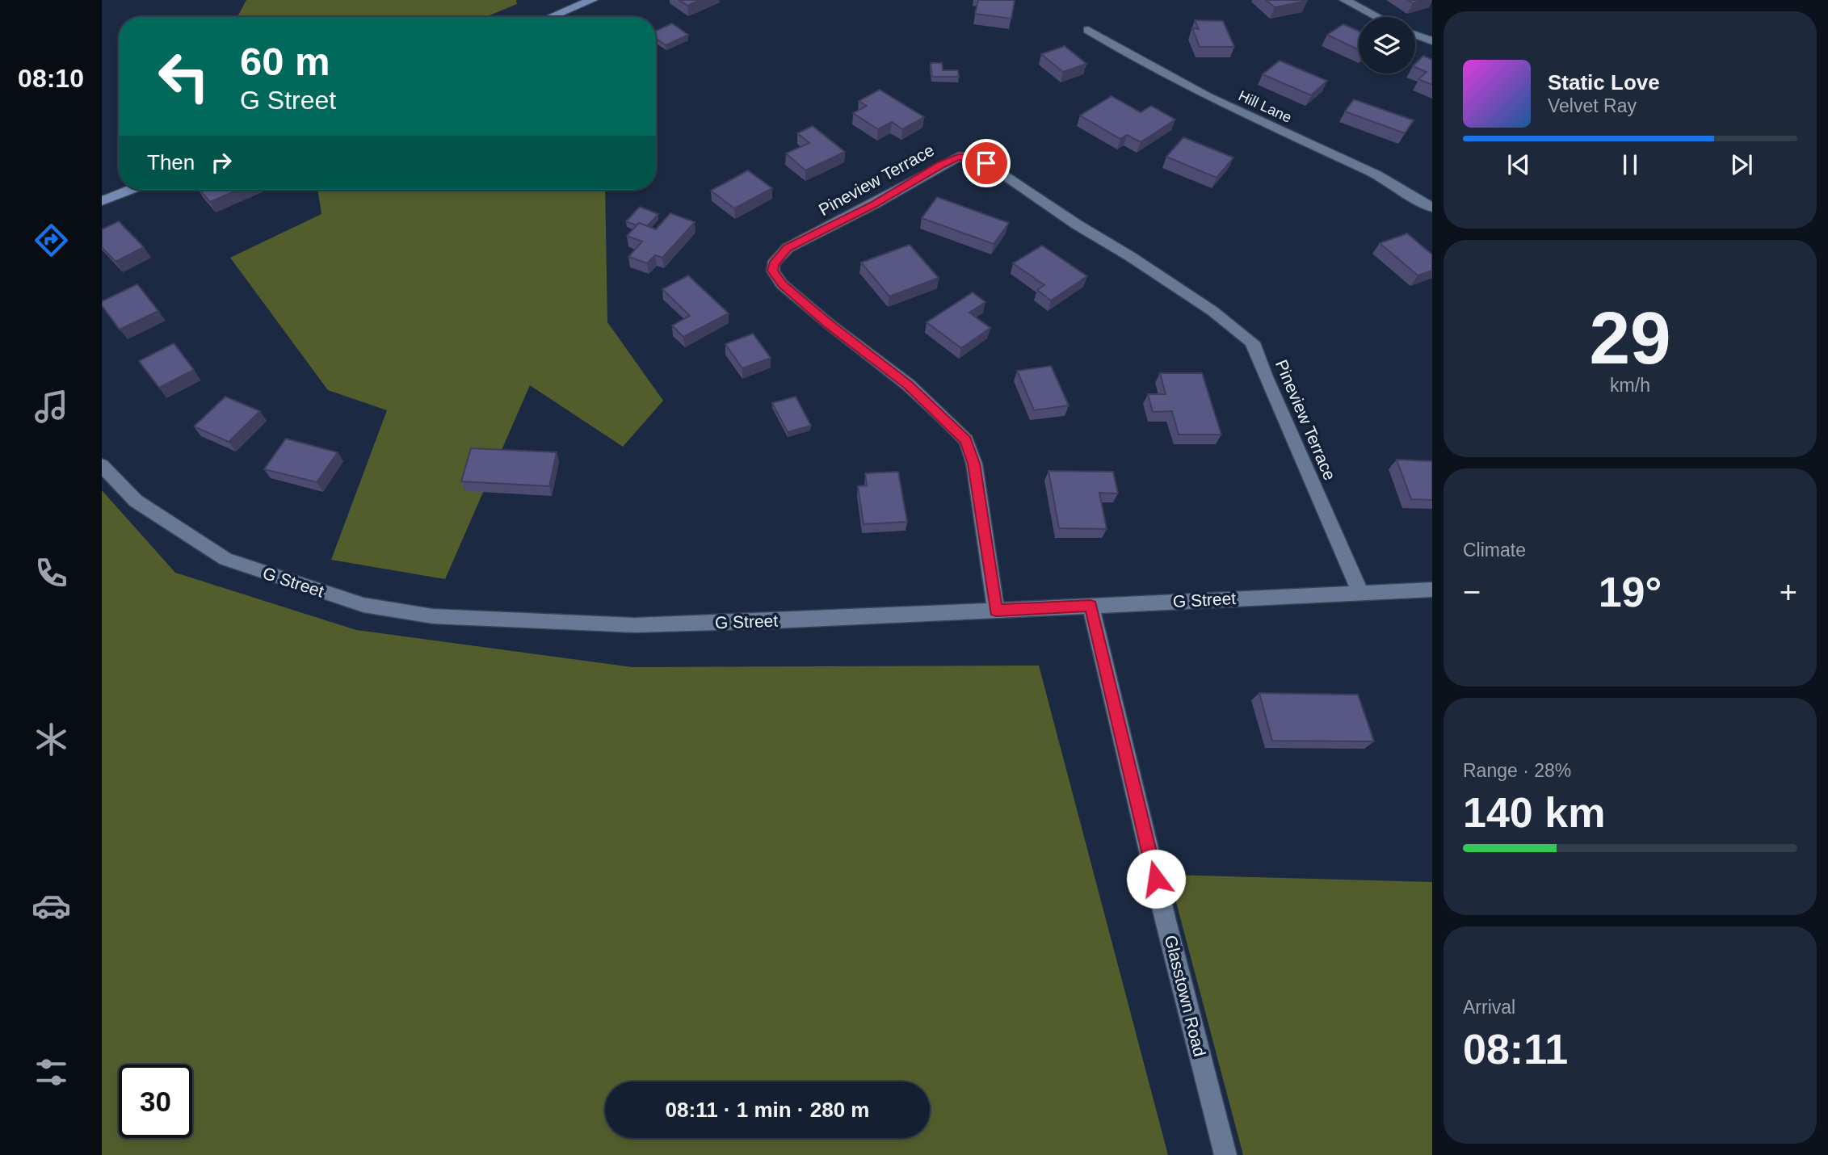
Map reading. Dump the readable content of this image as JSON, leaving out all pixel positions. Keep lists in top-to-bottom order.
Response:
{
  "streets": {
    "street": [
      "Hill Lane",
      "Pineview Terrace",
      "G Street",
      "Glasstown Road"
    ]
  },
  "crossings": [
    ["Pineview Terrace", "G Street"],
    ["G Street", "Glasstown Road"]
  ],
  "page": {
    "tabs": "08:10",
    "turn": ["60 m", "G Street"],
    "song": ["Static Love", "Velvet Ray"],
    "then": "Then",
    "tile": [
      ["29", "km/h"],
      "Climate",
      ["Range · 28%", "140 km"],
      ["Arrival", "08:11"]
    ],
    "heat": ["−", "19°", "+"],
    "limit": "30",
    "trip": "08:11 · 1 min · 280 m"
  }
}
